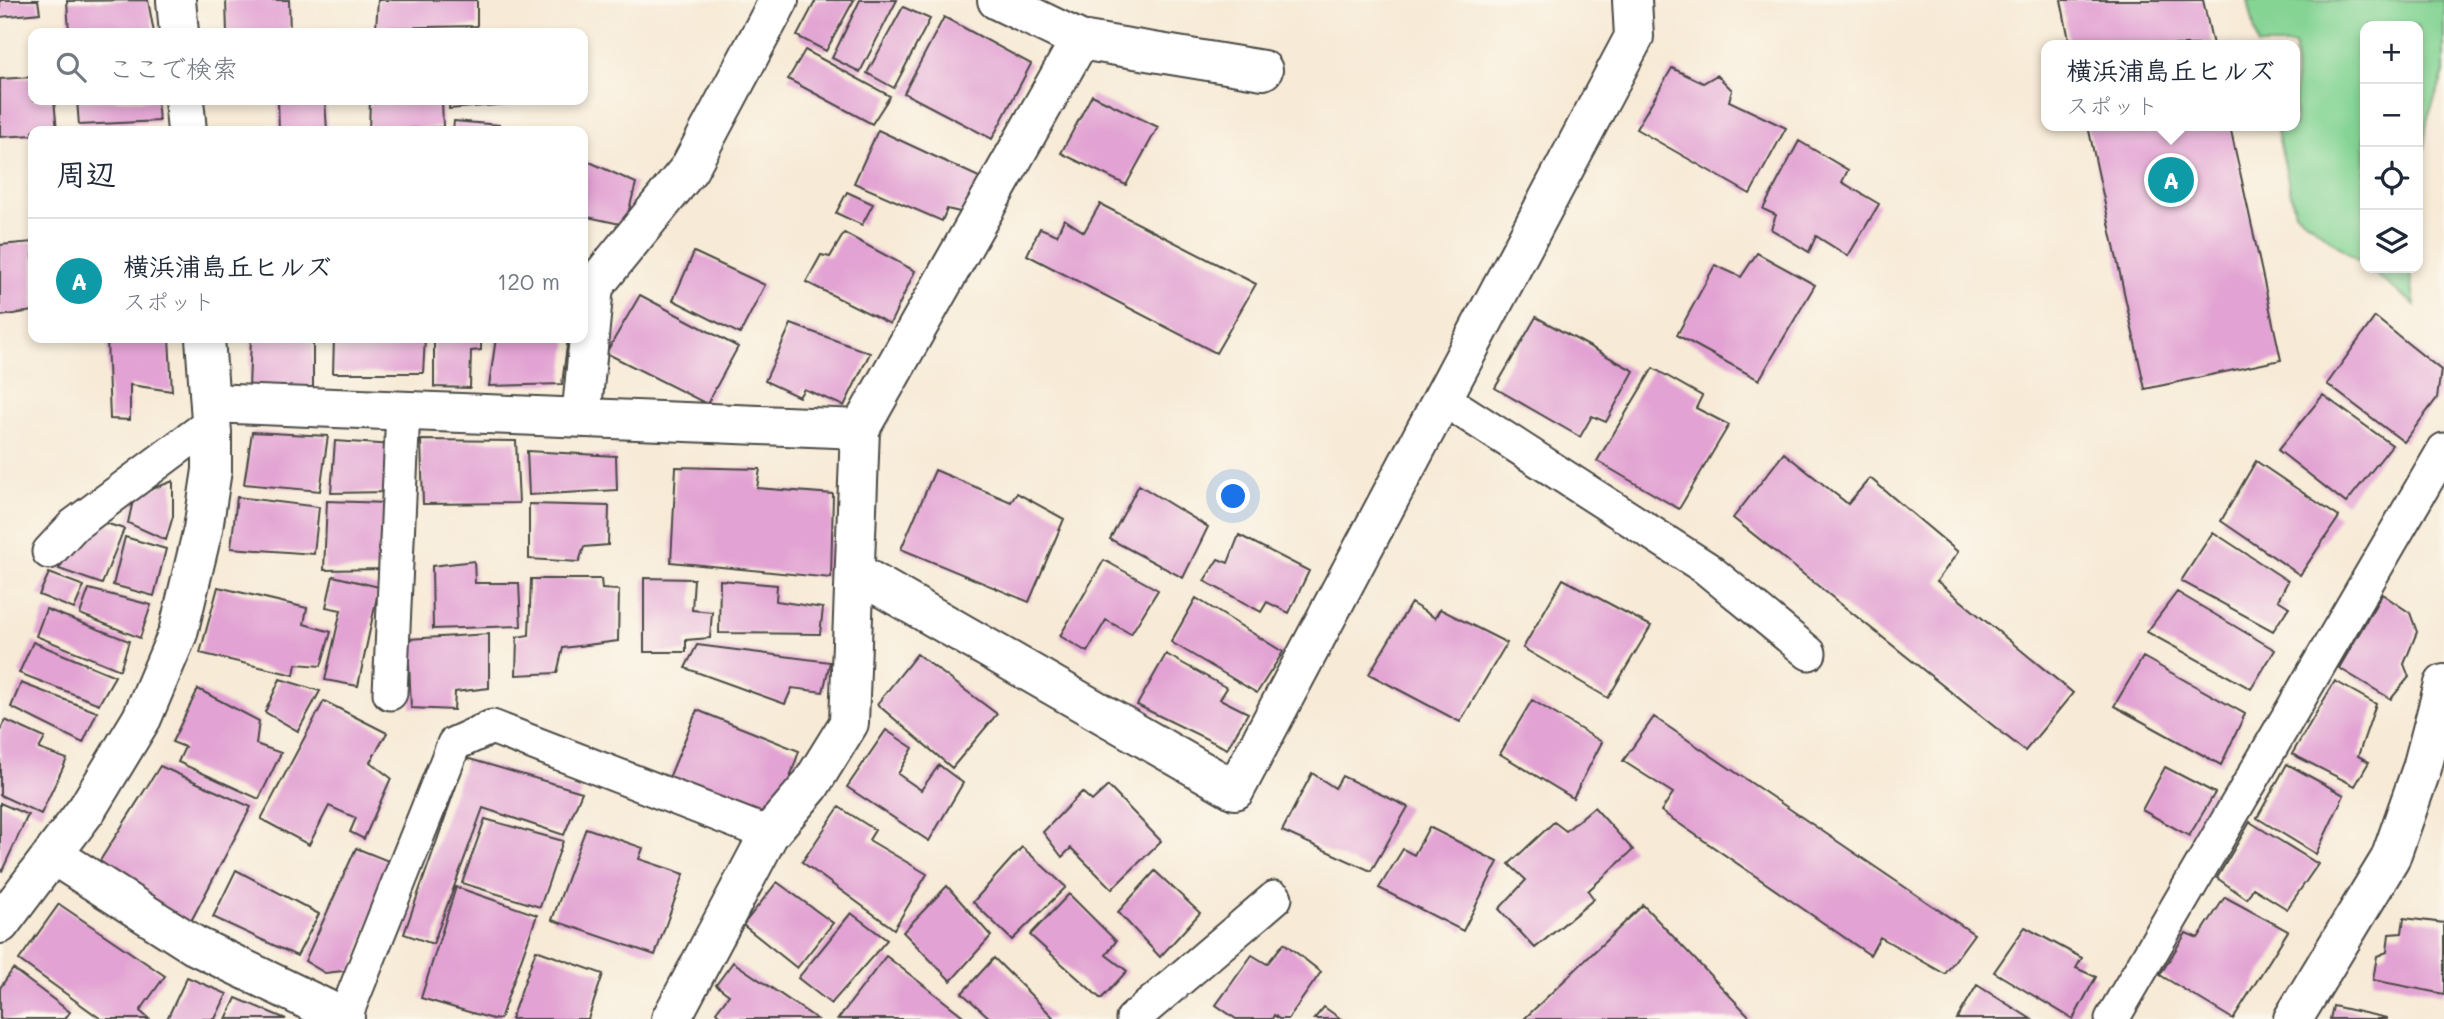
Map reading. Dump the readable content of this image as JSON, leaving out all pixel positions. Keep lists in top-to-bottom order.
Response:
{
  "page": {
    "map_buttons": ["+", "−"],
    "search": "ここで検索",
    "popup": ["横浜浦島丘ヒルズ", "スポット"],
    "heading": "周辺",
    "pins": "A",
    "list": [
      {
        "mark": "A",
        "name": "横浜浦島丘ヒルズ",
        "note": "スポット",
        "value": "120 m"
      }
    ]
  }
}
